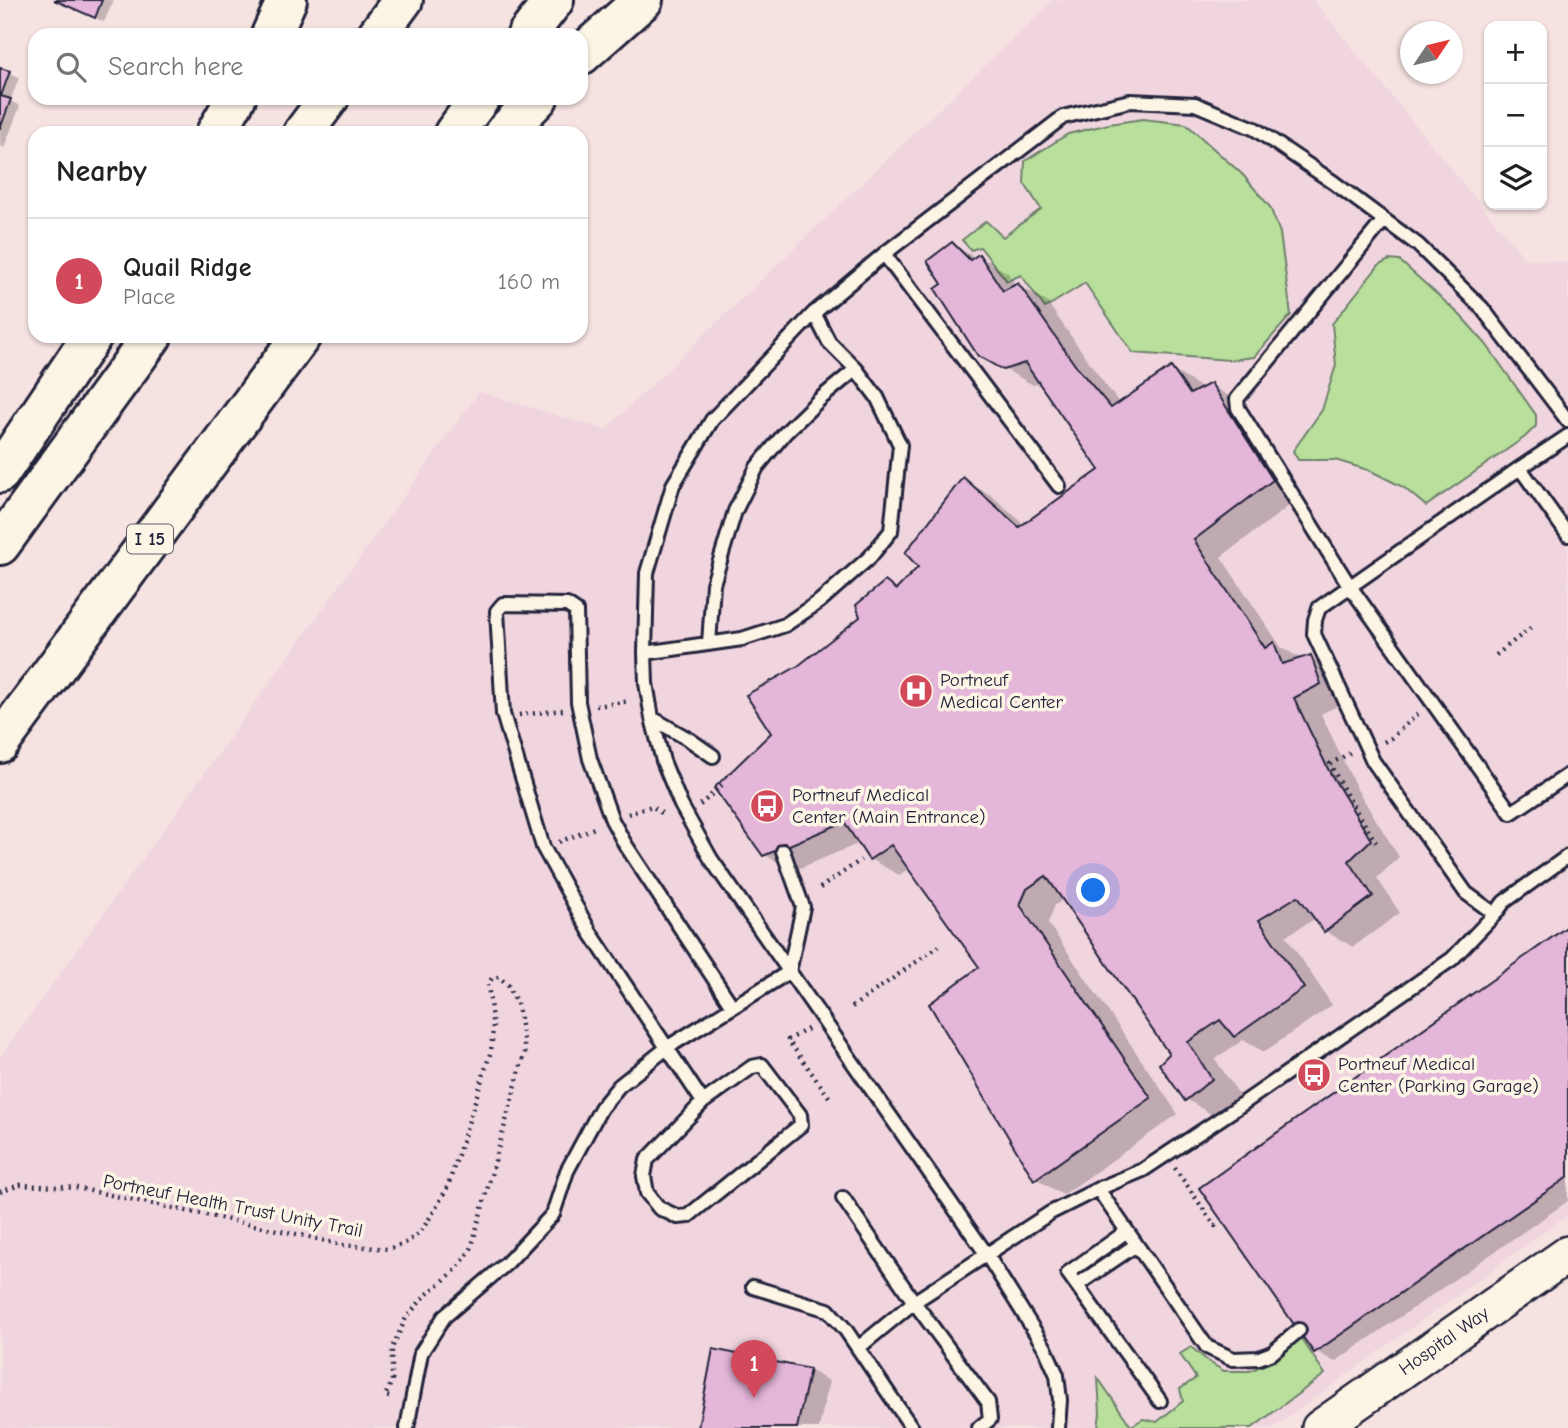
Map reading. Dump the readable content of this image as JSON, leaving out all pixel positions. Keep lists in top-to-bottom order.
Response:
{
  "streets": {
    "highway": ["I 15"],
    "street": ["Hospital Way"],
    "path": ["Portneuf Health Trust Unity Trail"]
  },
  "places": {
    "hospital": ["Portneuf Medical Center"],
    "bus stop": ["Portneuf Medical Center (Main Entrance)", "Portneuf Medical Center (Parking Garage)"]
  },
  "north": "top right",
  "page": {
    "map_buttons": ["+", "−"],
    "search": "Search here",
    "heading": "Nearby",
    "list": [
      {
        "mark": "1",
        "name": "Quail Ridge",
        "note": "Place",
        "value": "160 m"
      }
    ],
    "pins": "1"
  }
}
